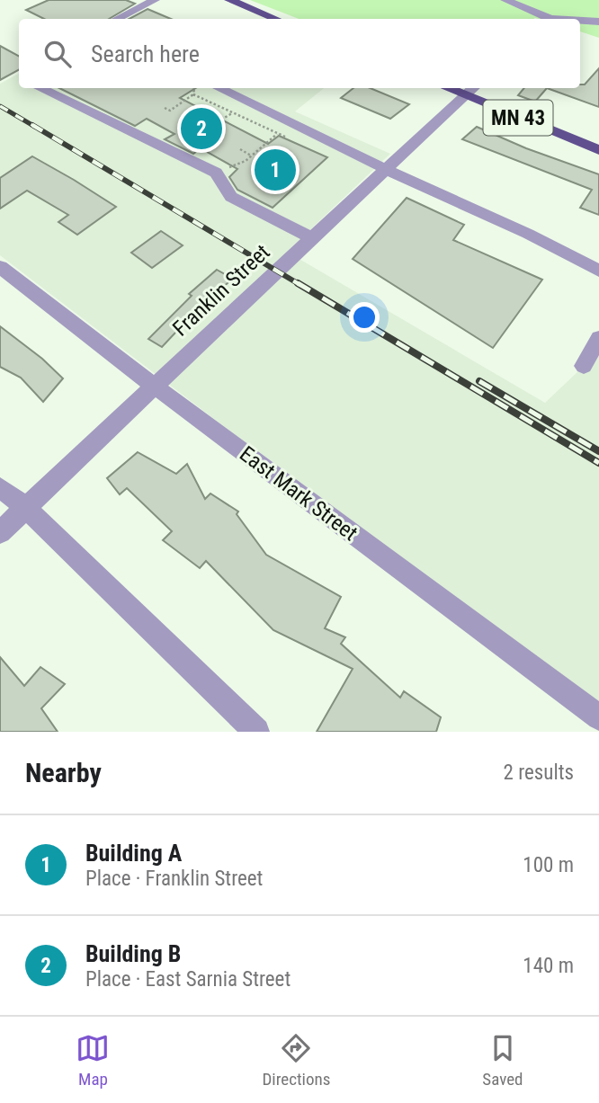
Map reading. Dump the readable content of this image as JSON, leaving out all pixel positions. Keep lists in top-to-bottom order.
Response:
{
  "streets": {
    "main road": ["MN 43"],
    "street": ["Franklin Street", "East Mark Street"]
  },
  "crossings": [
    ["MN 43", "Franklin Street"],
    ["Franklin Street", "East Mark Street"]
  ],
  "page": {
    "search": "Search here",
    "pins": ["2", "1"],
    "heading": ["Nearby", "2 results"],
    "list": [
      {
        "mark": "1",
        "name": "Building A",
        "note": "Place · Franklin Street",
        "value": "100 m"
      },
      {
        "mark": "2",
        "name": "Building B",
        "note": "Place · East Sarnia Street",
        "value": "140 m"
      }
    ],
    "nav": ["Map", "Directions", "Saved"]
  }
}
